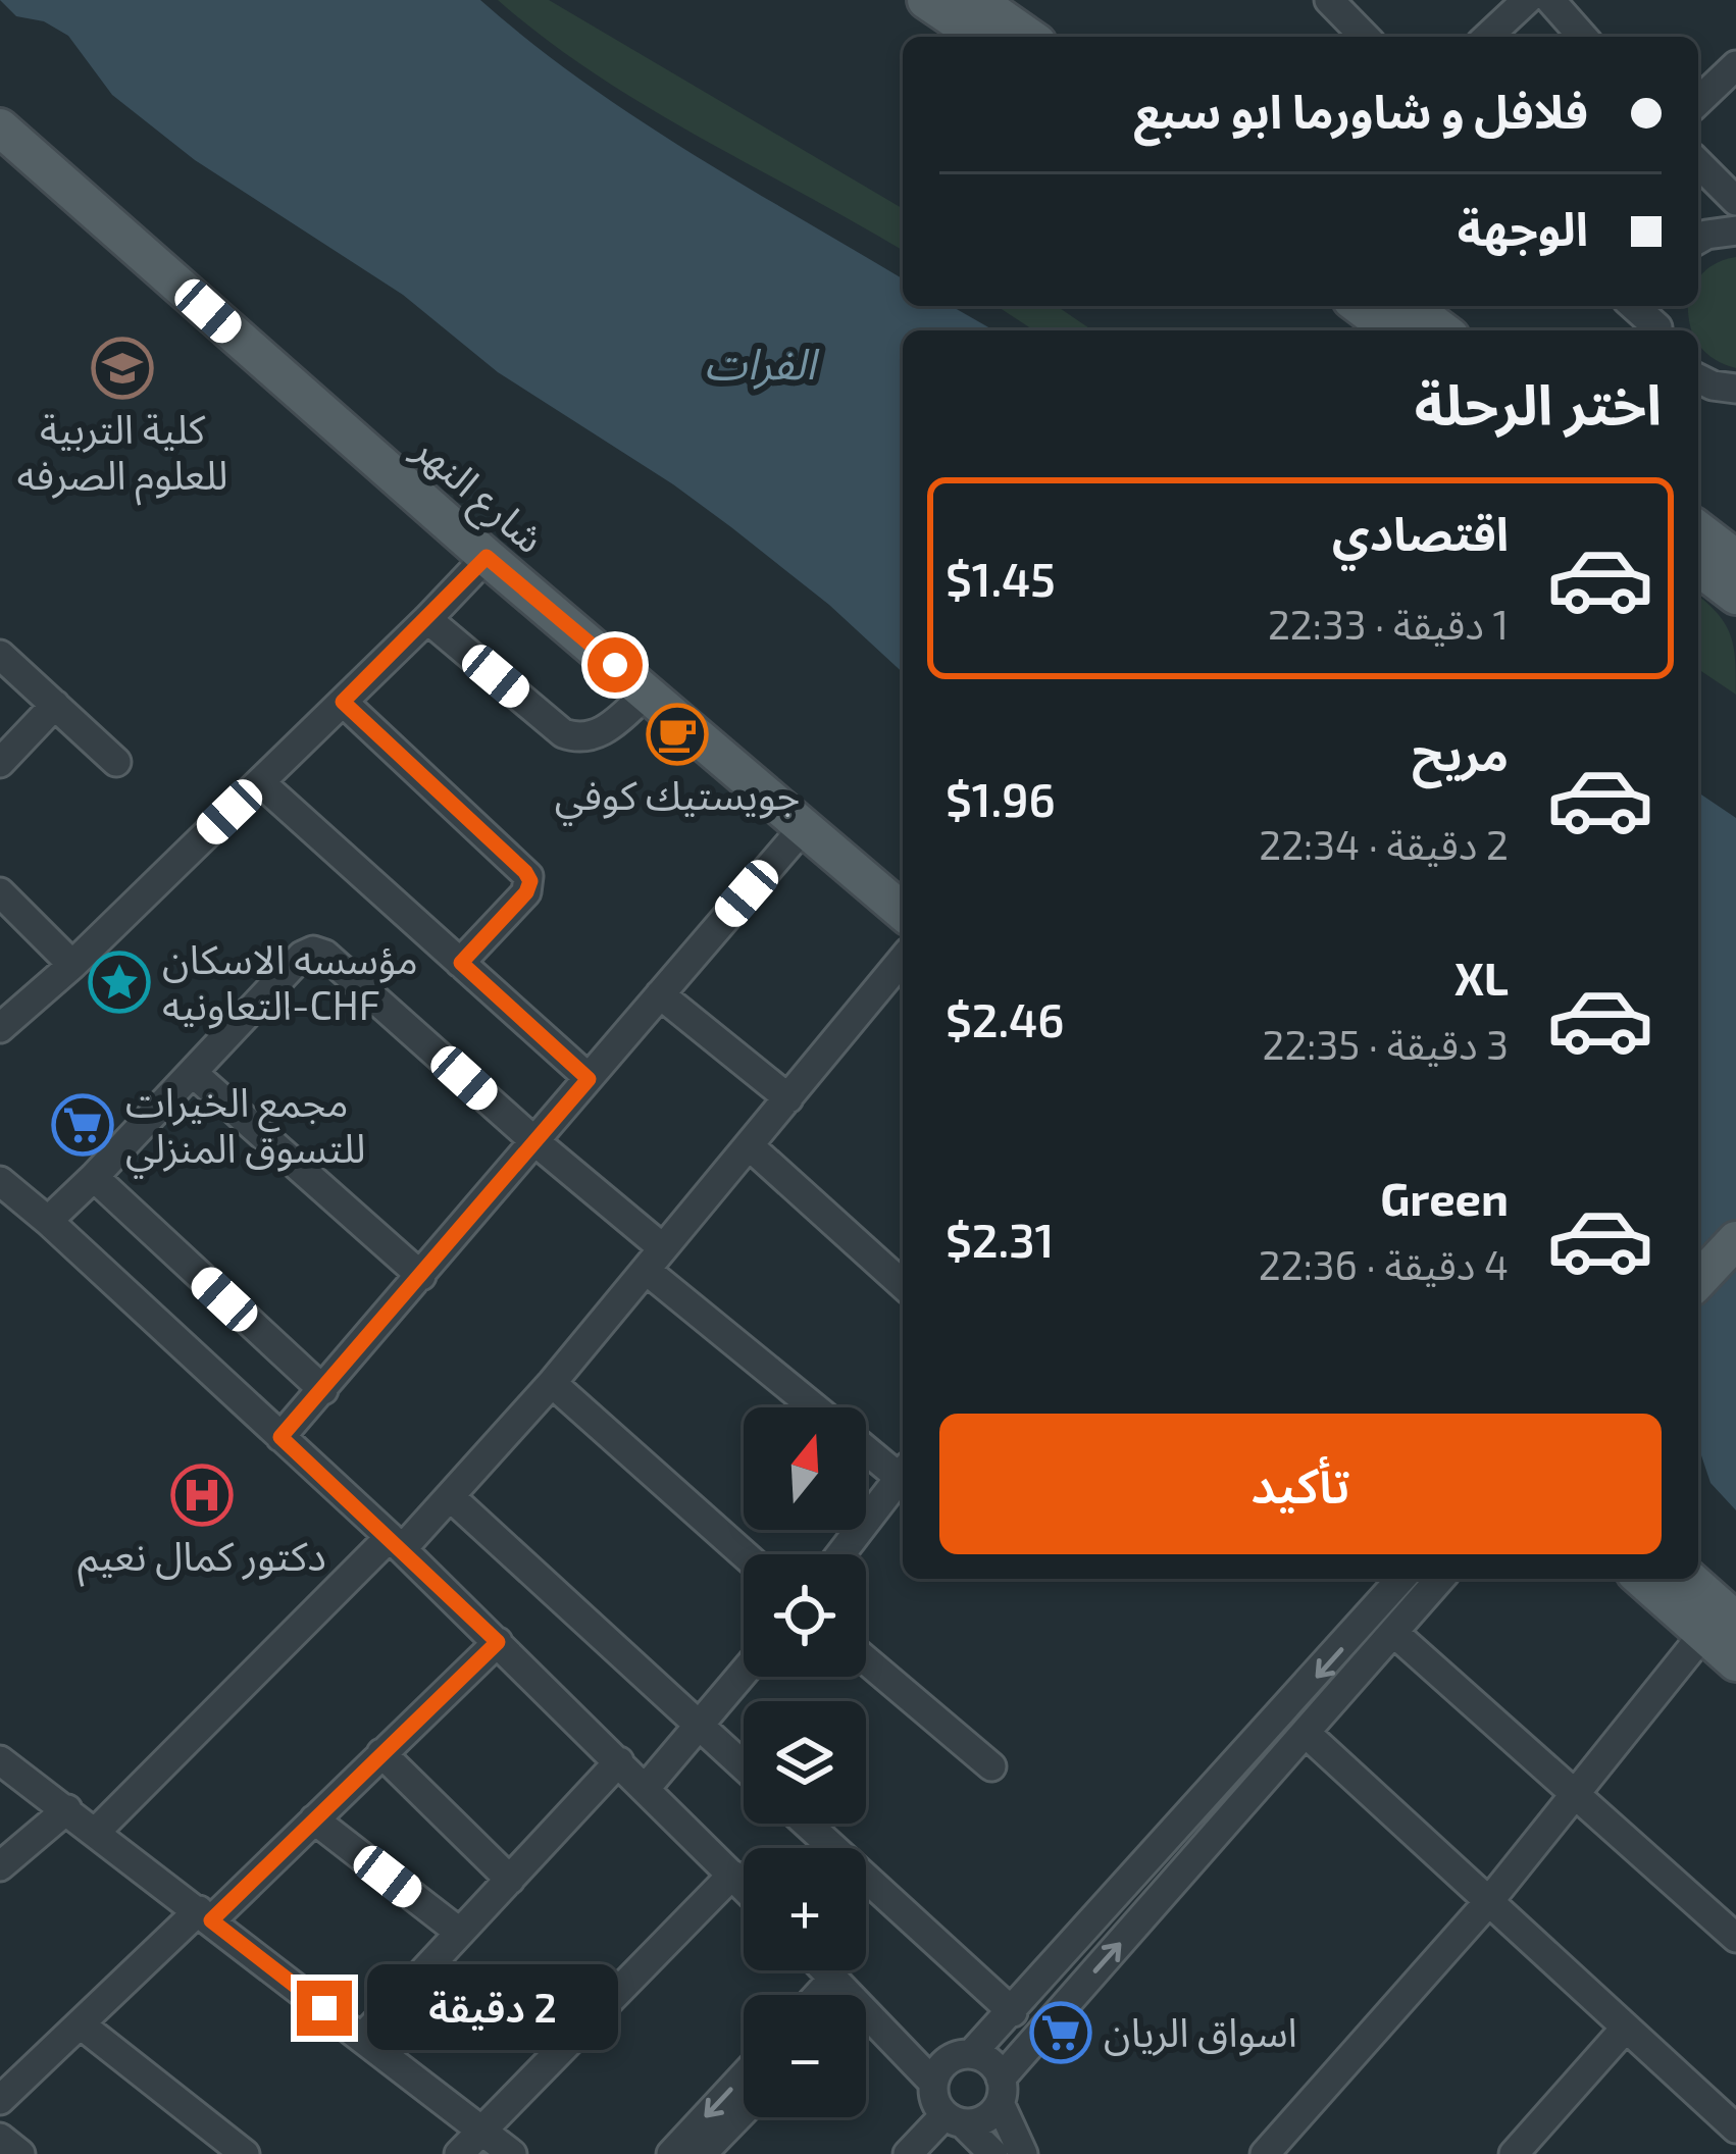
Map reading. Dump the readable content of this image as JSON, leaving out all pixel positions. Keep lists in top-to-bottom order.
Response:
{
  "streets": {
    "main road": ["شارع النهر"]
  },
  "water": ["الفرات"],
  "places": {
    "school or university": ["كلية التربية للعلوم الصرفه"],
    "cafe": ["جويستيك كوفي"],
    "place": ["مؤسسه الاسكان التعاونيه-CHF"],
    "supermarket": ["مجمع الخيرات للتسوق المنزلي", "اسواق الريان"],
    "hospital": ["دكتور كمال نعيم"]
  },
  "north": "top",
  "page": {
    "banner": ["فلافل و شاورما ابو سبع", "الوجهة"],
    "heading": "اختر الرحلة",
    "list": [
      {
        "name": "اقتصادي",
        "note": "1 دقيقة · 22:33",
        "value": "$1.45"
      },
      {
        "name": "مريح",
        "note": "2 دقيقة · 22:34",
        "value": "$1.96"
      },
      {
        "name": "XL",
        "note": "3 دقيقة · 22:35",
        "value": "$2.46"
      },
      {
        "name": "Green",
        "note": "4 دقيقة · 22:36",
        "value": "$2.31"
      }
    ],
    "buttons": "تأكيد",
    "map_buttons": ["+", "−"],
    "bubble": "2 دقيقة"
  }
}
